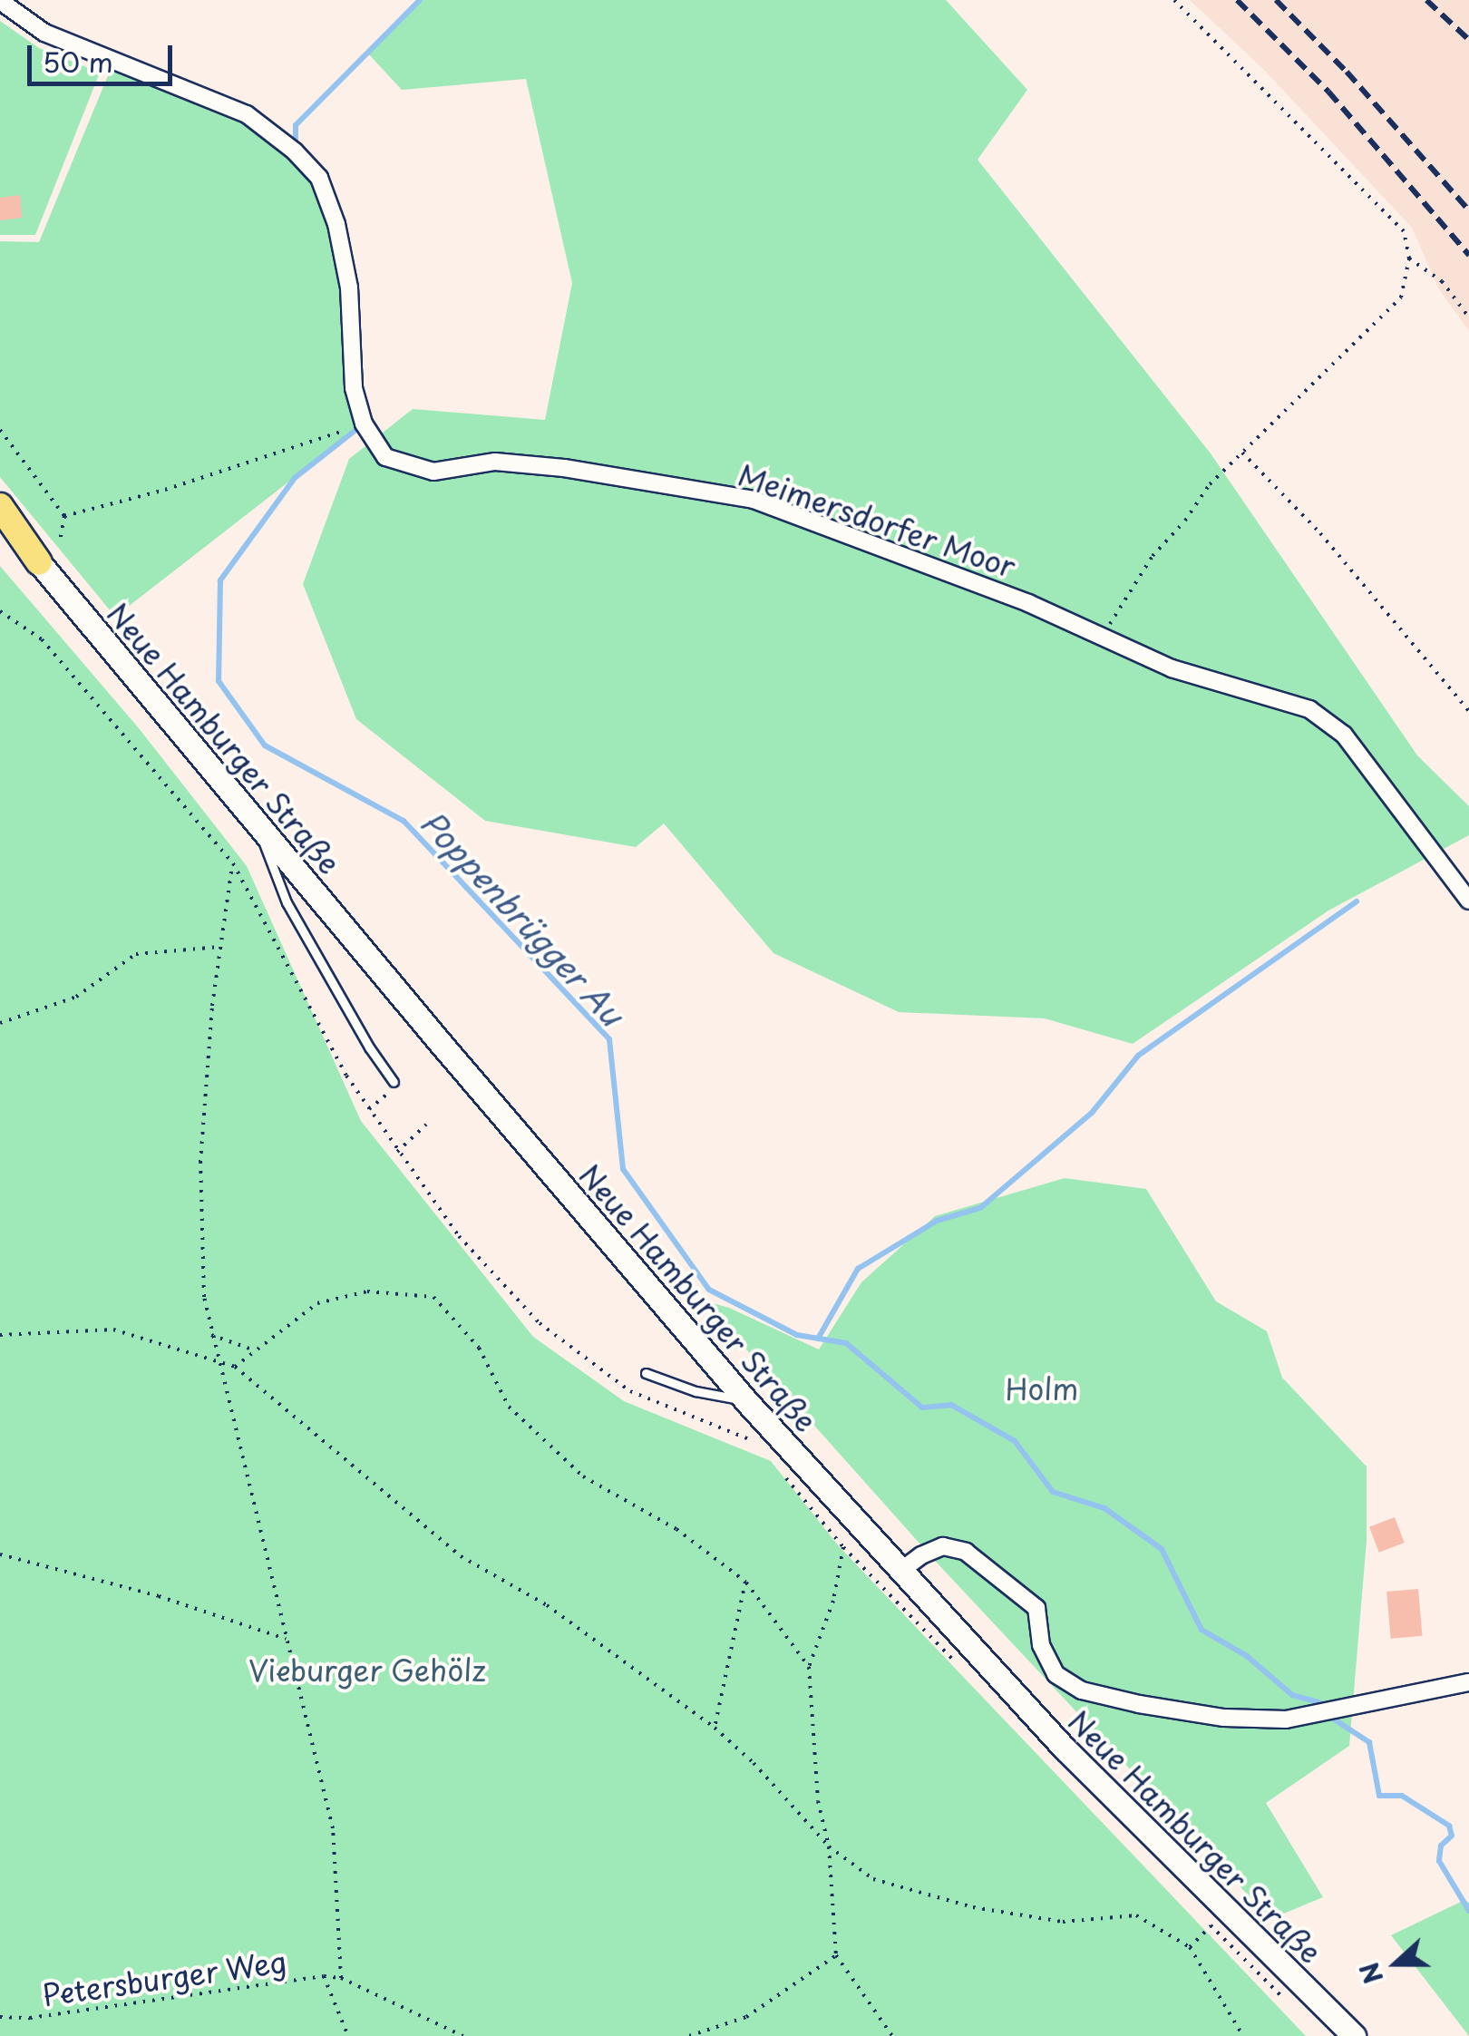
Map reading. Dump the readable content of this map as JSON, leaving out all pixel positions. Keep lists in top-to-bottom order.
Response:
{
  "streets": {
    "main road": ["Neue Hamburger Straße"],
    "street": ["Meimersdorfer Moor"],
    "path": ["Petersburger Weg"]
  },
  "water": ["Poppenbrügger Au"],
  "parks": ["Holm", "Vieburger Gehölz"],
  "scale_bar": "50 m",
  "north": "left"
}
